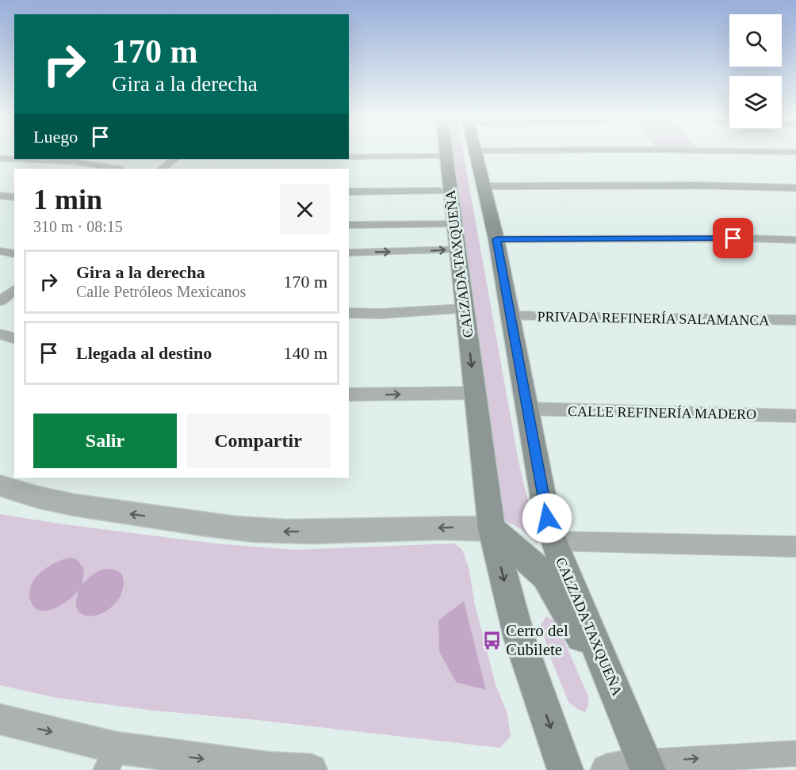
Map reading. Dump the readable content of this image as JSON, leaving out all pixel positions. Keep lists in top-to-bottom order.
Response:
{
  "streets": {
    "main road": ["CALZADA TAXQUEÑA"],
    "street": ["PRIVADA REFINERÍA SALAMANCA", "CALLE REFINERÍA MADERO"]
  },
  "crossings": [
    ["CALZADA TAXQUEÑA", "PRIVADA REFINERÍA SALAMANCA"],
    ["CALZADA TAXQUEÑA", "CALLE REFINERÍA MADERO"]
  ],
  "places": {
    "bus stop": ["Cerro del Cubilete"]
  },
  "page": {
    "turn": ["170 m", "Gira a la derecha"],
    "then": "Luego",
    "heading": ["1 min", "310 m · 08:15"],
    "list": [
      {
        "name": "Gira a la derecha",
        "note": "Calle Petróleos Mexicanos",
        "value": "170 m"
      },
      {
        "name": "Llegada al destino",
        "value": "140 m"
      }
    ],
    "buttons": ["Salir", "Compartir"]
  }
}
